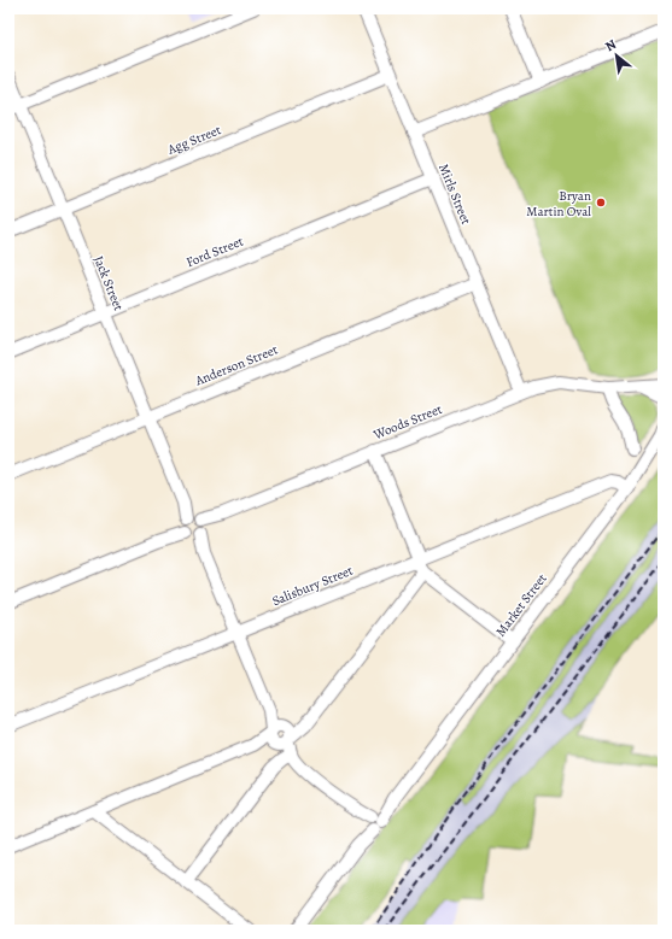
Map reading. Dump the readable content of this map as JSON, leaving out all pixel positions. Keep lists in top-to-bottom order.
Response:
{
  "streets": {
    "street": [
      "Agg Street",
      "Mirls Street",
      "Ford Street",
      "Jack Street",
      "Anderson Street",
      "Woods Street",
      "Salisbury Street",
      "Market Street"
    ]
  },
  "crossings": [
    ["Agg Street", "Mirls Street"],
    ["Agg Street", "Jack Street"],
    ["Mirls Street", "Ford Street"],
    ["Mirls Street", "Anderson Street"],
    ["Mirls Street", "Woods Street"],
    ["Ford Street", "Jack Street"],
    ["Jack Street", "Anderson Street"],
    ["Jack Street", "Woods Street"],
    ["Jack Street", "Salisbury Street"],
    ["Jack Street", "Market Street"],
    ["Salisbury Street", "Market Street"]
  ],
  "places": ["Bryan Martin Oval"],
  "north": "top left"
}
